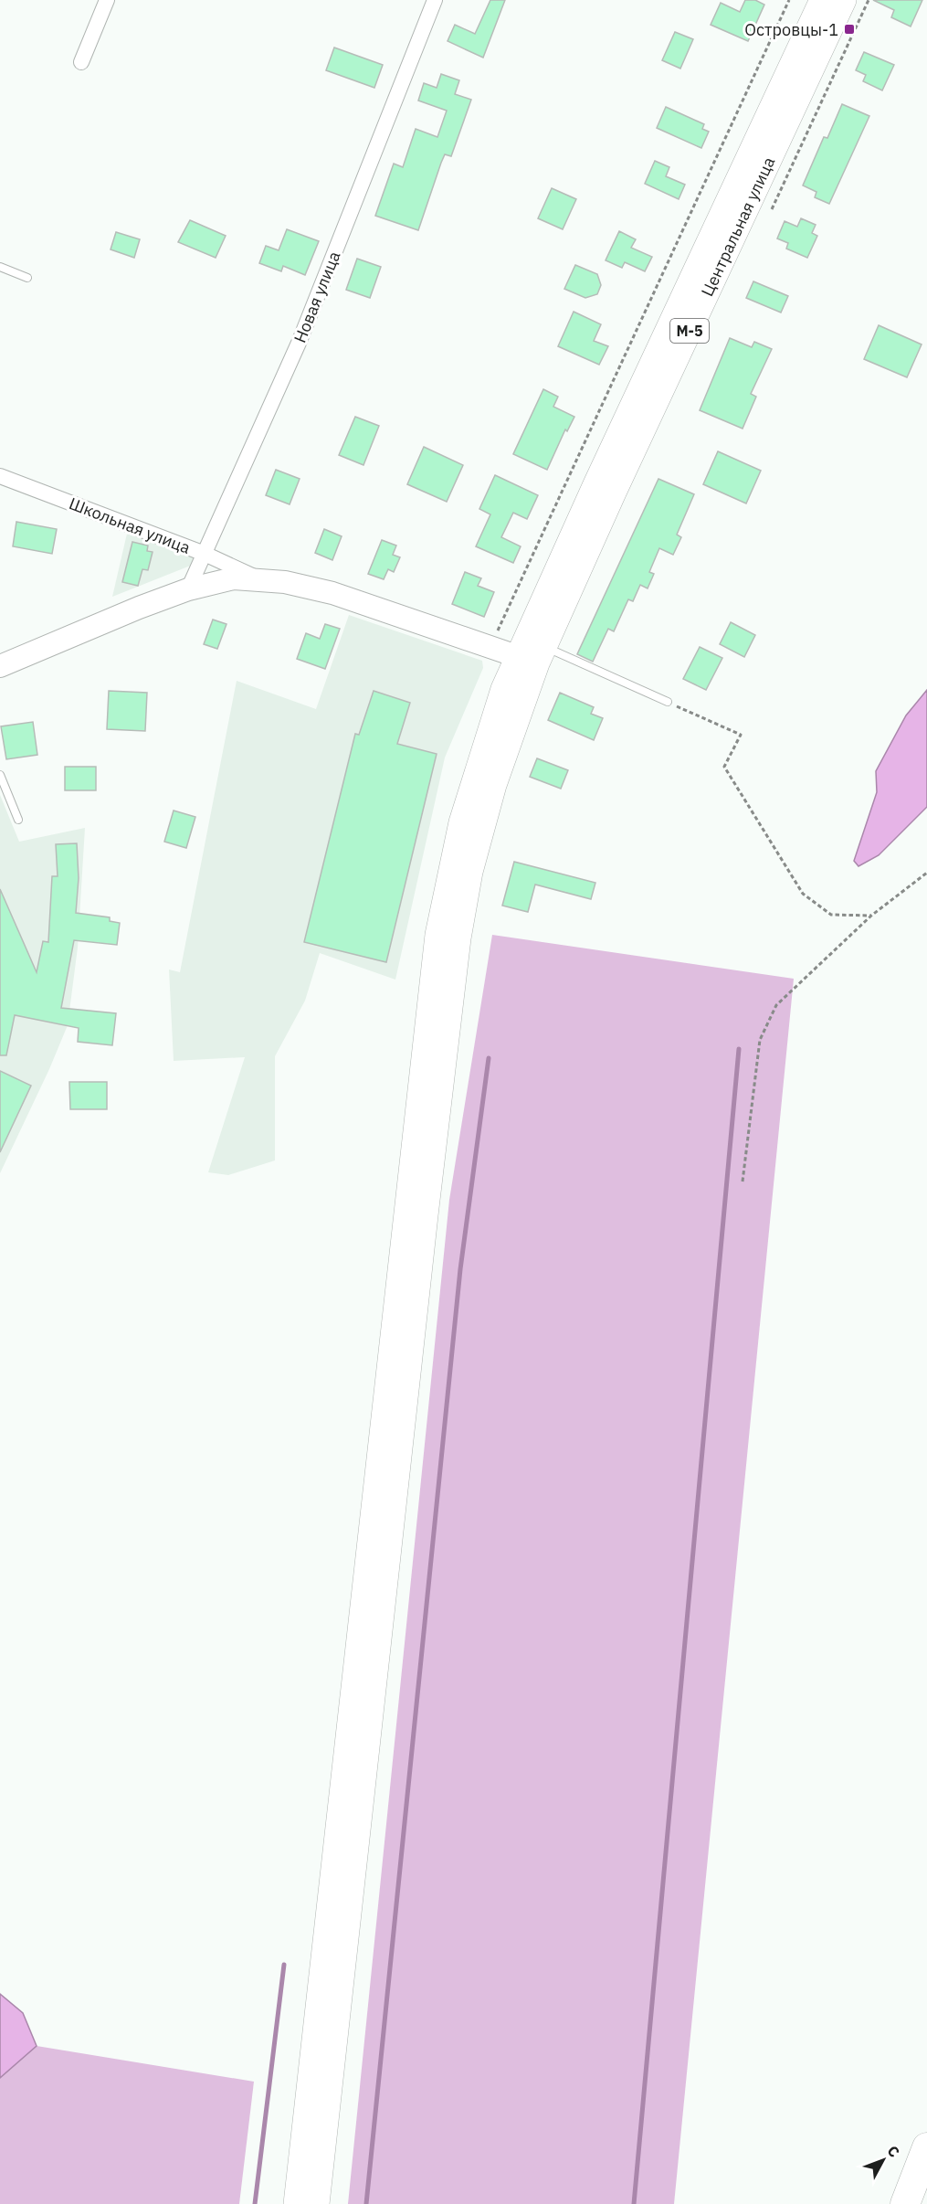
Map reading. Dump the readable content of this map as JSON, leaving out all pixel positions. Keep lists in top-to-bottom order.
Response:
{
  "streets": {
    "main road": ["Центральная улица", "М-5"],
    "street": ["Новая улица", "Школьная улица"]
  },
  "crossings": [
    ["Новая улица", "Школьная улица"]
  ],
  "places": {
    "transit": ["Островцы-1"]
  },
  "north": "top right"
}
